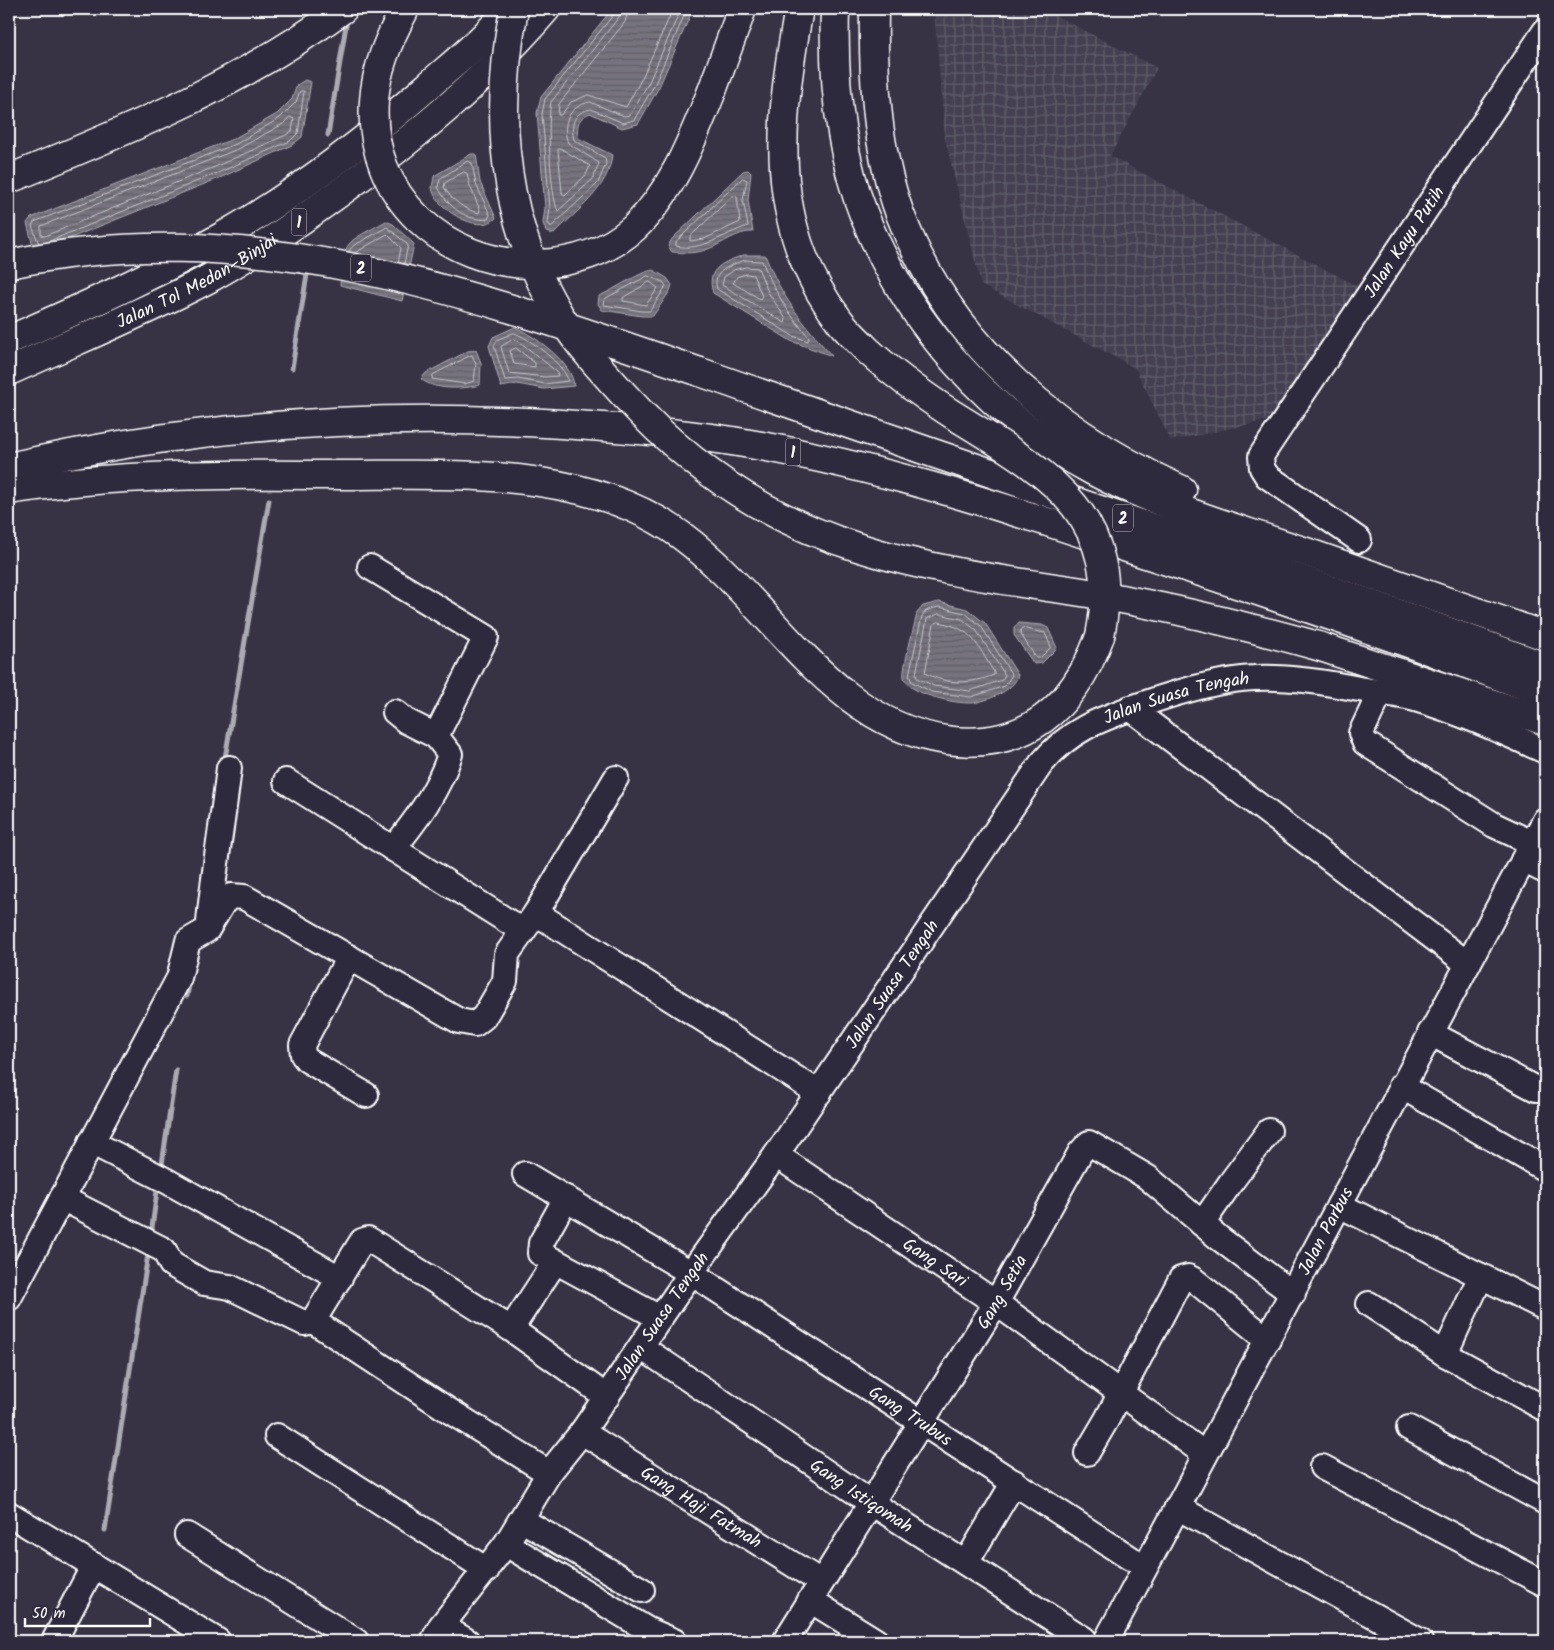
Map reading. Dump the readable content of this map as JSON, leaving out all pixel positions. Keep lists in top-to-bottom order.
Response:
{
  "streets": {
    "highway": ["1", "2", "Jalan Tol Medan–Binjai"],
    "street": [
      "Jalan Kayu Putih",
      "Jalan Suasa Tengah",
      "Jalan Parbus",
      "Gang Sari",
      "Gang Setia",
      "Gang Trubus",
      "Gang Istiqomah",
      "Gang Haji Fatmah"
    ]
  },
  "crossings": [
    ["Jalan Suasa Tengah", "Gang Sari"],
    ["Jalan Suasa Tengah", "Gang Trubus"],
    ["Jalan Suasa Tengah", "Gang Istiqomah"],
    ["Jalan Suasa Tengah", "Gang Haji Fatmah"],
    ["Jalan Parbus", "Gang Sari"],
    ["Jalan Parbus", "Gang Setia"],
    ["Jalan Parbus", "Gang Istiqomah"],
    ["Gang Sari", "Gang Setia"],
    ["Gang Setia", "Gang Trubus"],
    ["Gang Setia", "Gang Istiqomah"],
    ["Gang Setia", "Gang Haji Fatmah"]
  ],
  "scale_bar": "50 m"
}
